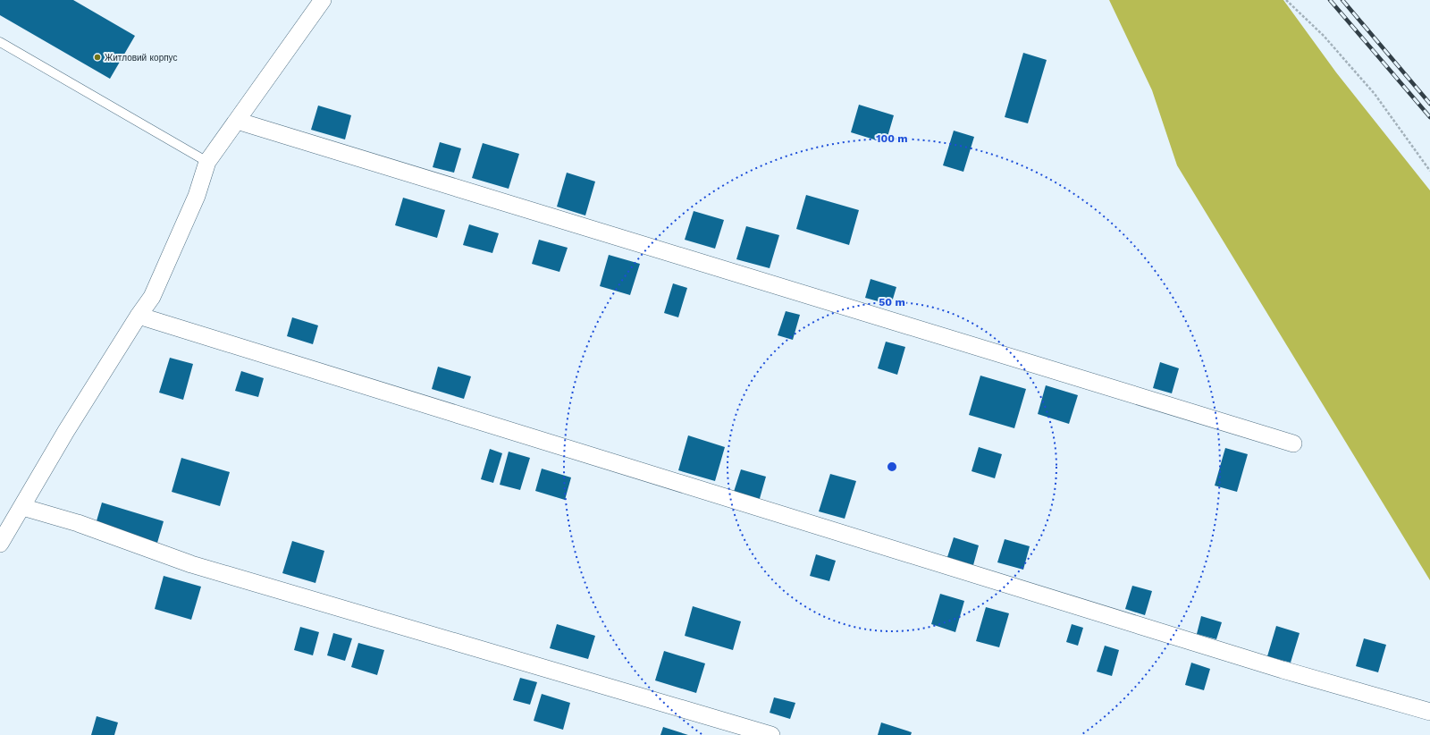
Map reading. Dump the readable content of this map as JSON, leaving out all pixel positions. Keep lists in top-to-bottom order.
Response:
{
  "places": ["Житловий корпус"],
  "rings": ["100 m", "50 m"]
}
